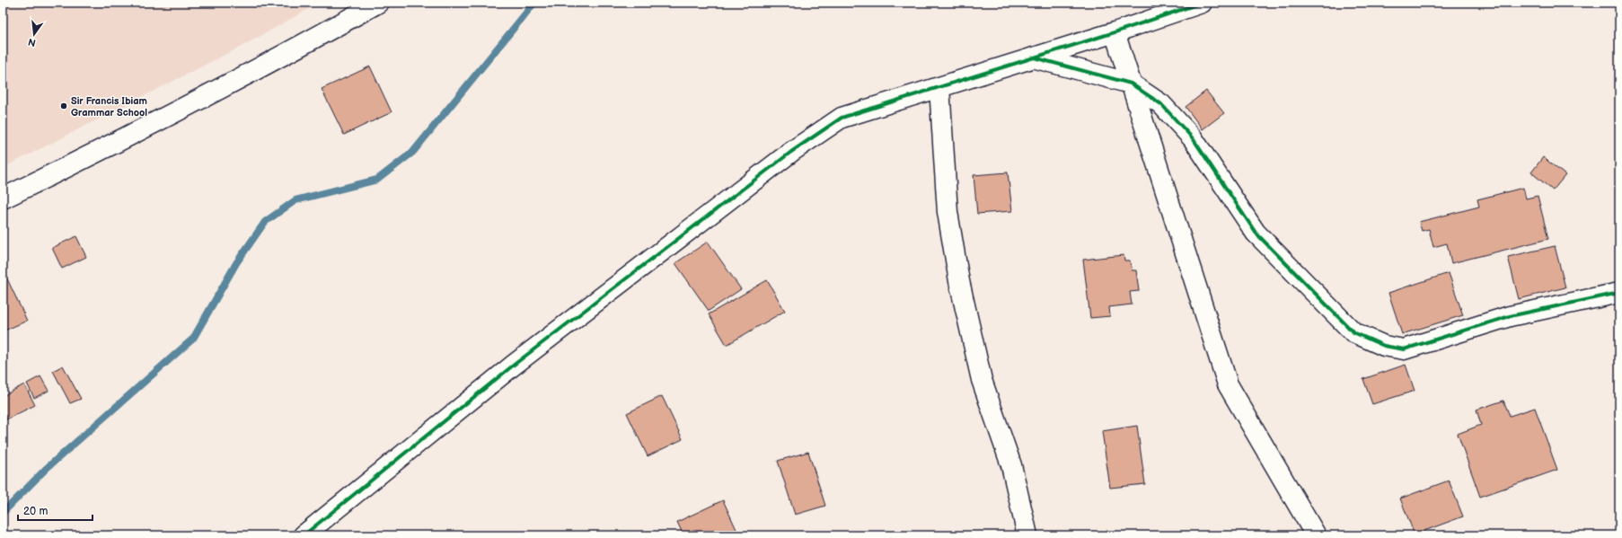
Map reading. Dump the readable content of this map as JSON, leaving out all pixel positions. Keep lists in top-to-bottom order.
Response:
{
  "places": ["Sir Francis Ibiam Grammar School"],
  "scale_bar": "20 m",
  "north": "bottom"
}
